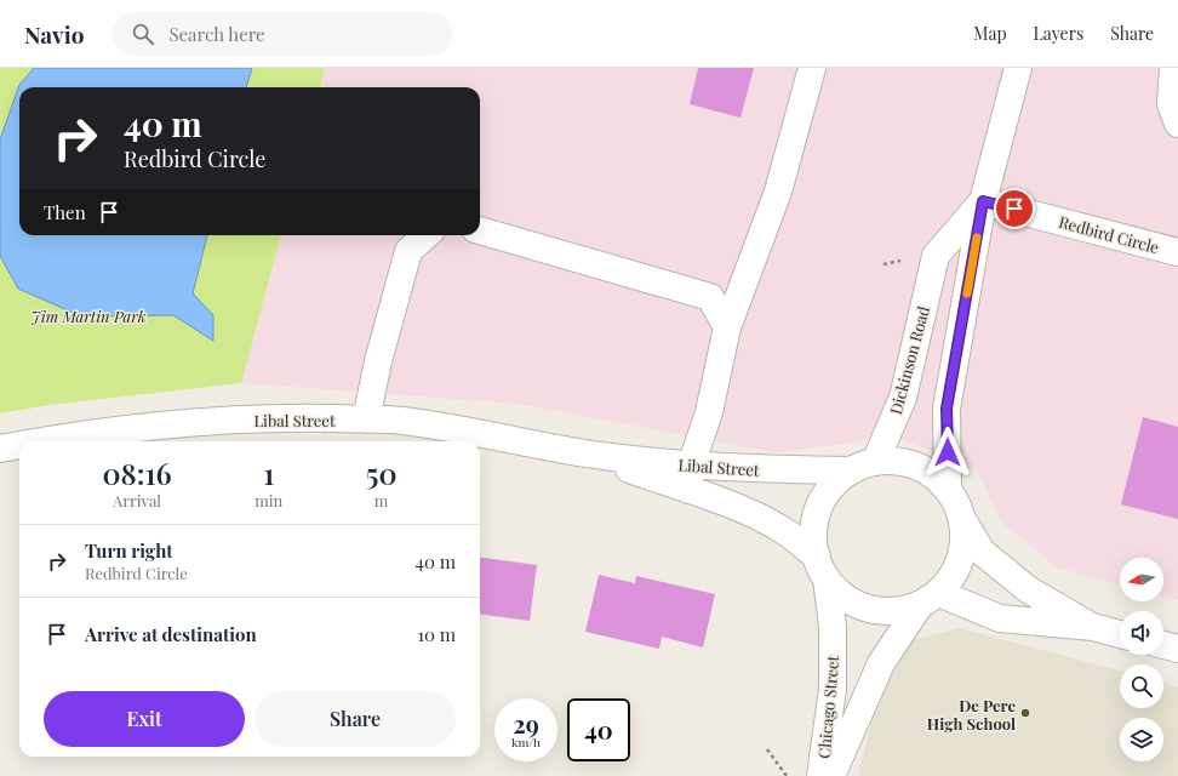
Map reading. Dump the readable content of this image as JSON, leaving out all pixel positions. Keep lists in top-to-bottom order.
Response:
{
  "streets": {
    "street": [
      "Redbird Circle",
      "Dickinson Road",
      "Libal Street",
      "Chicago Street"
    ]
  },
  "crossings": [
    ["Redbird Circle", "Dickinson Road"],
    ["Dickinson Road", "Libal Street"],
    ["Dickinson Road", "Chicago Street"],
    ["Libal Street", "Chicago Street"]
  ],
  "parks": ["Jim Martin Park"],
  "places": ["De Pere High School"],
  "north": "left",
  "page": {
    "header": "Navio",
    "search": "Search here",
    "nav": ["Map", "Layers", "Share"],
    "turn": ["40 m", "Redbird Circle"],
    "then": "Then",
    "eta": [
      "08:16",
      "Arrival",
      "1",
      "min",
      "50",
      "m"
    ],
    "list": [
      {
        "name": "Turn right",
        "note": "Redbird Circle",
        "value": "40 m"
      },
      {
        "name": "Arrive at destination",
        "value": "10 m"
      }
    ],
    "buttons": ["Exit", "Share"],
    "speed": "29 km/h",
    "limit": "40"
  }
}
